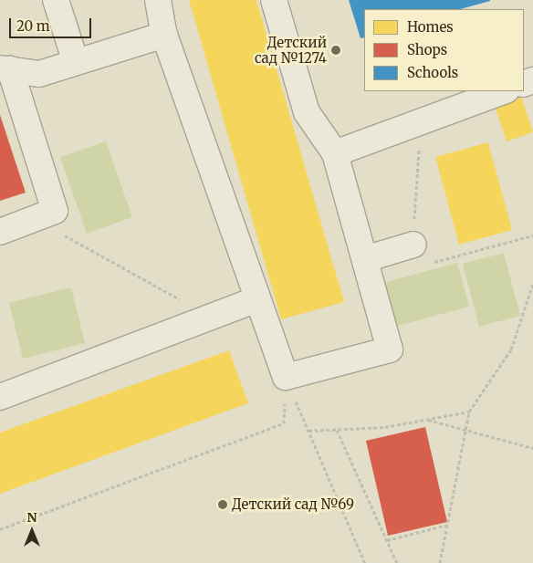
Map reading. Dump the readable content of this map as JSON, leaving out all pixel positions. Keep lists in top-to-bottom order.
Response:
{
  "places": ["Детский сад №1274", "Детский сад №69"],
  "legend": ["Homes", "Shops", "Schools"],
  "scale_bar": "20 m",
  "north": "top"
}
